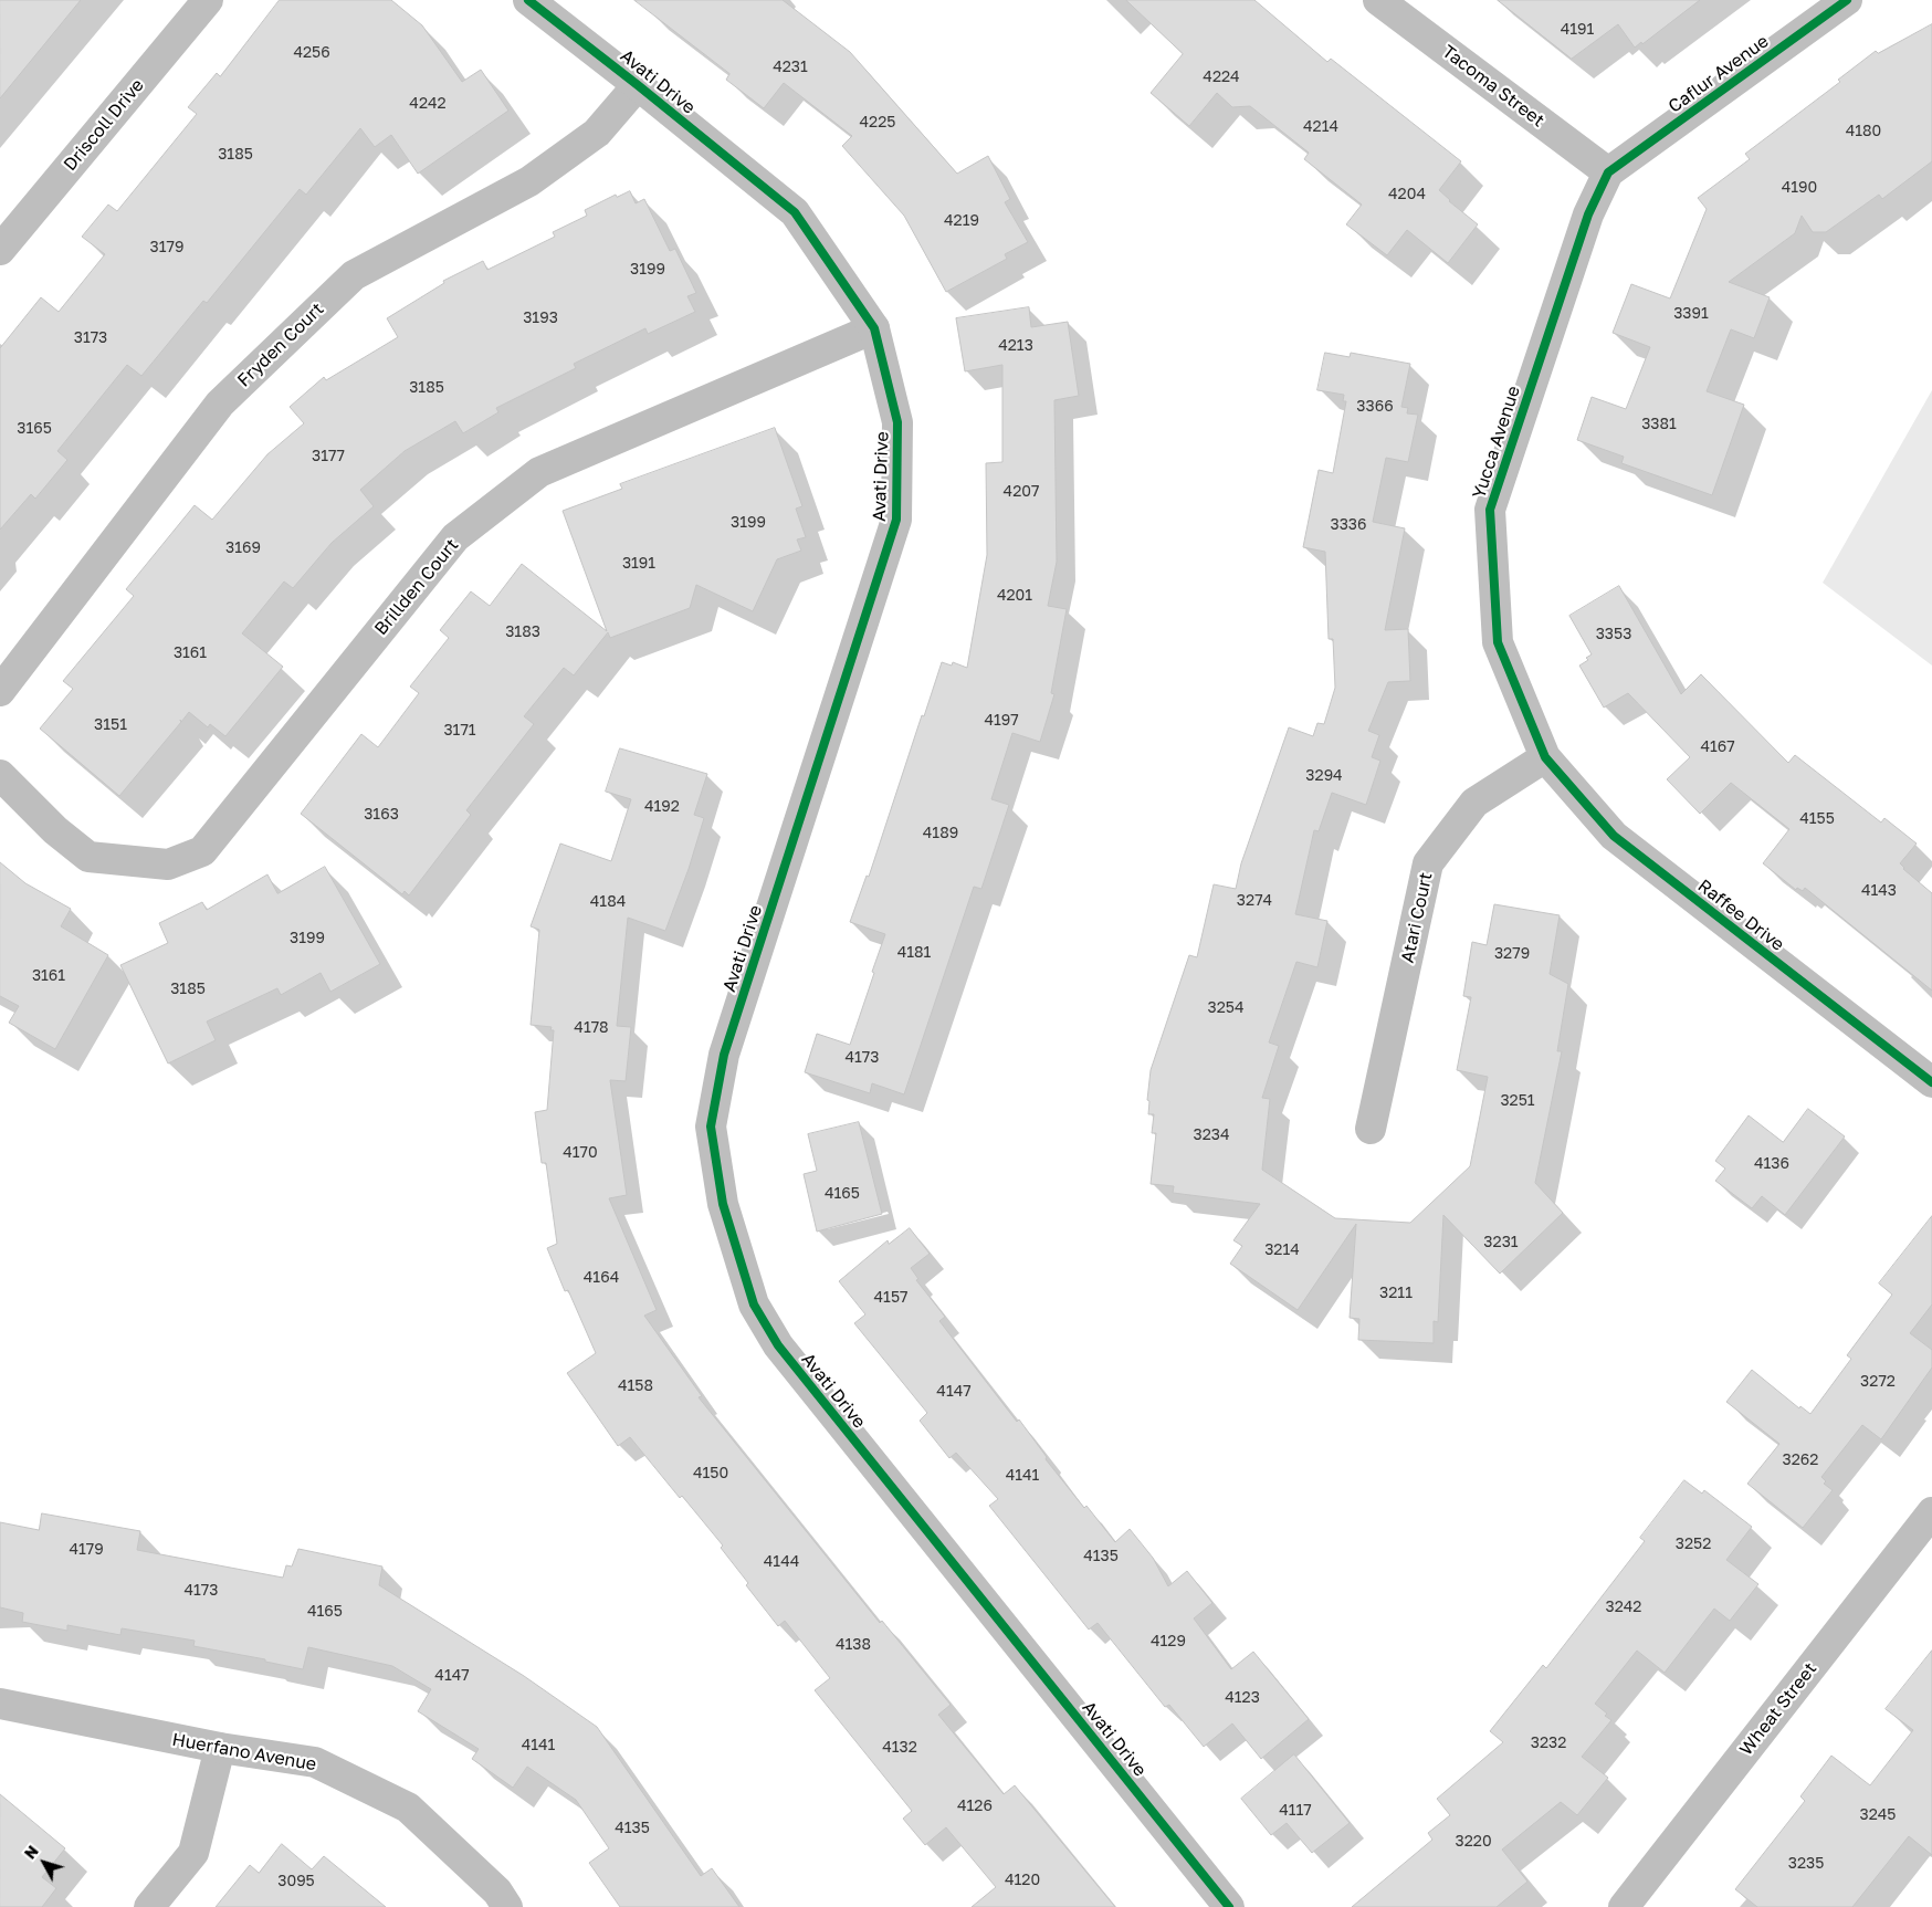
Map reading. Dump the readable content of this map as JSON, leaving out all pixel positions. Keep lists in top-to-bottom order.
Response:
{
  "streets": {
    "street": [
      "Caflur Avenue",
      "Avati Drive",
      "Tacoma Street",
      "Driscoll Drive",
      "Fryden Court",
      "Yucca Avenue",
      "Brillden Court",
      "Raffee Drive",
      "Atari Court",
      "Wheat Street",
      "Huerfano Avenue"
    ]
  },
  "crossings": [
    ["Caflur Avenue", "Tacoma Street"],
    ["Caflur Avenue", "Yucca Avenue"],
    ["Avati Drive", "Fryden Court"],
    ["Avati Drive", "Brillden Court"],
    ["Tacoma Street", "Yucca Avenue"],
    ["Yucca Avenue", "Raffee Drive"],
    ["Yucca Avenue", "Atari Court"],
    ["Raffee Drive", "Atari Court"]
  ],
  "house_numbers": [
    "4191",
    "4256",
    "4231",
    "4224",
    "4242",
    "4225",
    "4214",
    "4180",
    "3185",
    "4190",
    "4204",
    "4219",
    "3179",
    "3199",
    "3391",
    "3193",
    "3173",
    "4213",
    "3185",
    "3366",
    "3381",
    "3165",
    "3177",
    "4207",
    "3199",
    "3336",
    "3169",
    "3191",
    "4201",
    "3183",
    "3353",
    "3161",
    "4197",
    "3151",
    "3171",
    "4167",
    "3294",
    "4192",
    "3163",
    "4155",
    "4189",
    "4143",
    "3274",
    "4184",
    "3199",
    "4181",
    "3279",
    "3161",
    "3185",
    "3254",
    "4178",
    "4173",
    "3251",
    "3234",
    "4170",
    "4136",
    "4165",
    "3231",
    "3214",
    "4164",
    "3211",
    "4157",
    "3272",
    "4158",
    "4147",
    "3262",
    "4150",
    "4141",
    "3252",
    "4179",
    "4135",
    "4144",
    "4173",
    "3242",
    "4165",
    "4129",
    "4138",
    "4147",
    "4123",
    "3232",
    "4141",
    "4132",
    "4126",
    "4117",
    "3245",
    "4135",
    "3220",
    "3235",
    "4120",
    "3095"
  ],
  "north": "top left"
}
